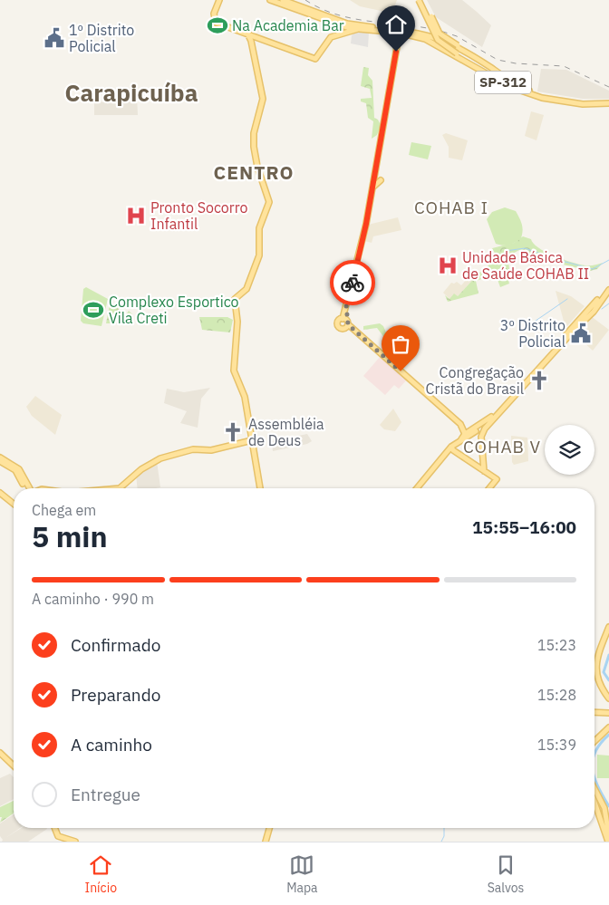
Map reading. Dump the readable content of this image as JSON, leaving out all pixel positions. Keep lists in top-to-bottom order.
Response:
{
  "streets": {
    "main road": ["SP-312"]
  },
  "districts": [
    "Carapicuíba",
    "CENTRO",
    "COHAB I",
    "COHAB V"
  ],
  "places": {
    "sports": ["Na Academia Bar", "Complexo Esportico Vila Creti"],
    "public building": ["1º Distrito Policial", "3º Distrito Policial"],
    "hospital": ["Pronto Socorro Infantil", "Unidade Básica de Saúde COHAB II"],
    "church": ["Congregação Cristã do Brasil", "Assembléia de Deus"]
  },
  "page": {
    "heading": ["5 min", "Chega em", "15:55–16:00"],
    "bar": "A caminho · 990 m",
    "list": [
      ["Confirmado", "15:23"],
      ["Preparando", "15:28"],
      ["A caminho", "15:39"],
      "Entregue"
    ],
    "tabs": ["Início", "Mapa", "Salvos"]
  }
}
